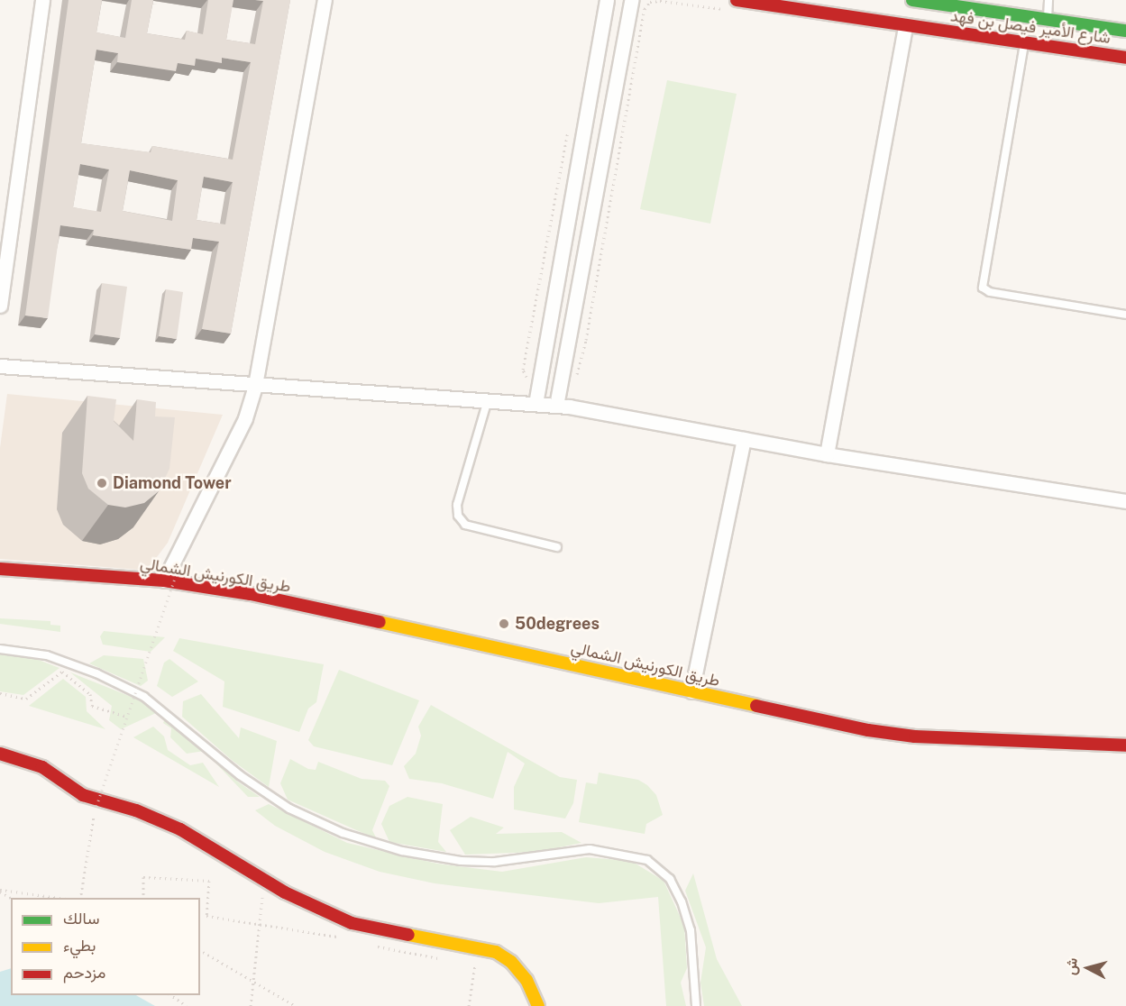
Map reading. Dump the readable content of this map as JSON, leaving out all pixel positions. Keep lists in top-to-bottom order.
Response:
{
  "streets": {
    "main road": ["شارع الأمير فيصل بن فهد", "طريق الكورنيش الشمالي"]
  },
  "places": ["Diamond Tower", "50degrees"],
  "legend": ["سالك", "بطيء", "مزدحم"],
  "north": "left"
}
